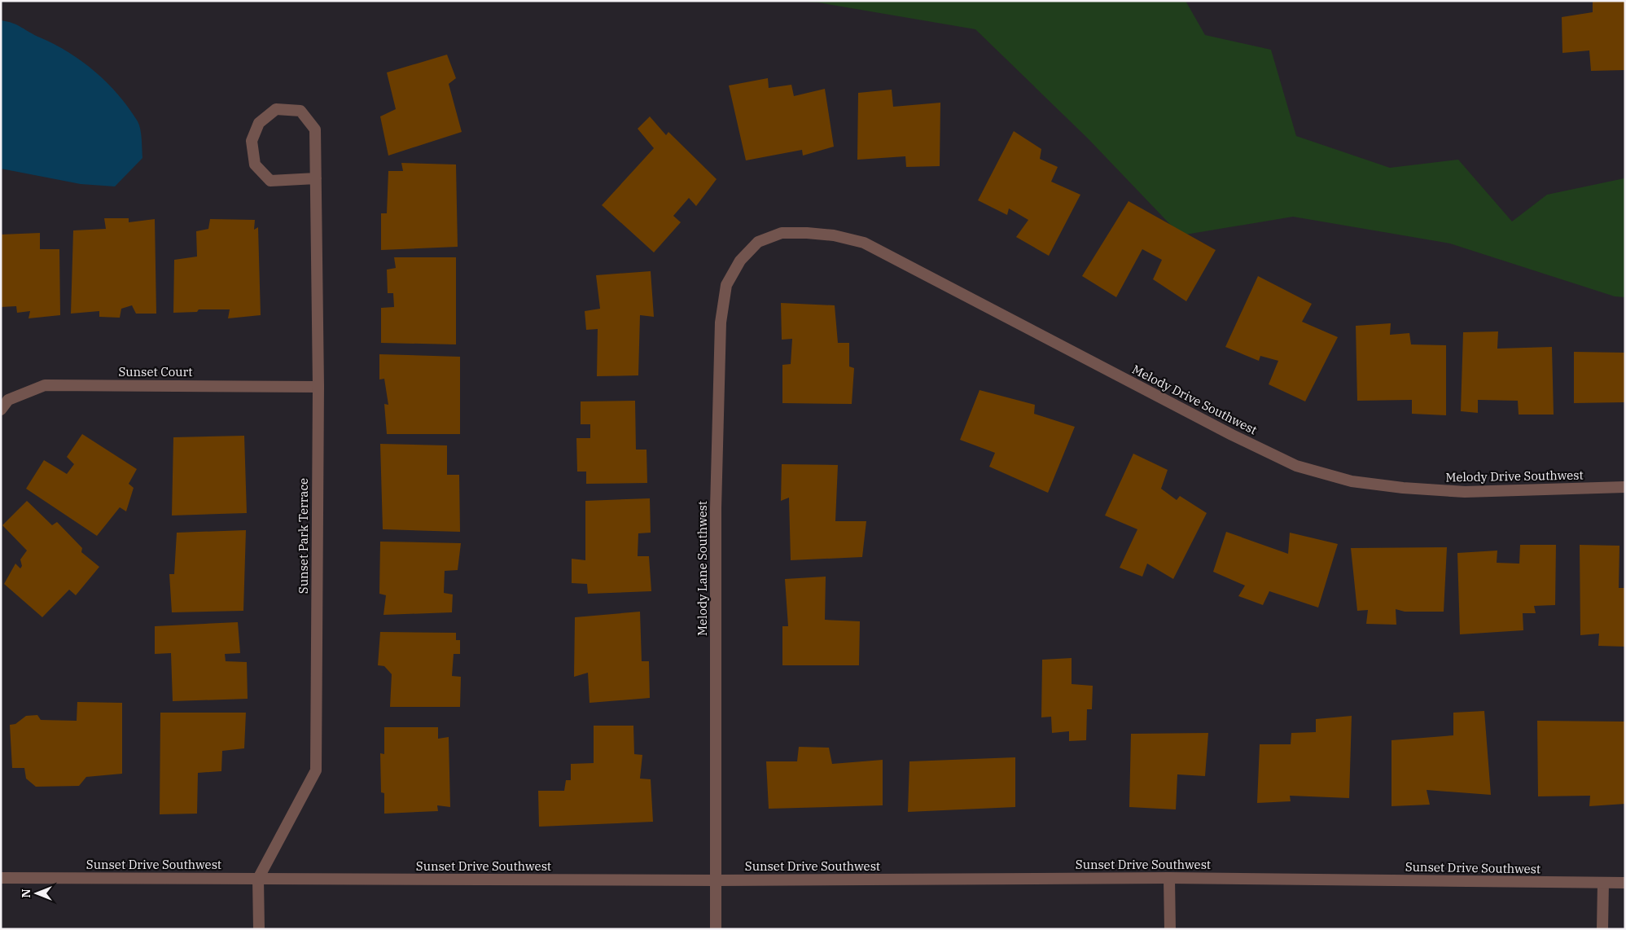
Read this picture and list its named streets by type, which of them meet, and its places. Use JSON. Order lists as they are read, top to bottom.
{
  "streets": {
    "street": [
      "Sunset Court",
      "Melody Drive Southwest",
      "Sunset Park Terrace",
      "Melody Lane Southwest",
      "Sunset Drive Southwest"
    ]
  },
  "crossings": [
    ["Sunset Court", "Sunset Park Terrace"],
    ["Melody Drive Southwest", "Melody Lane Southwest"],
    ["Sunset Park Terrace", "Sunset Drive Southwest"],
    ["Melody Lane Southwest", "Sunset Drive Southwest"]
  ],
  "north": "left"
}
